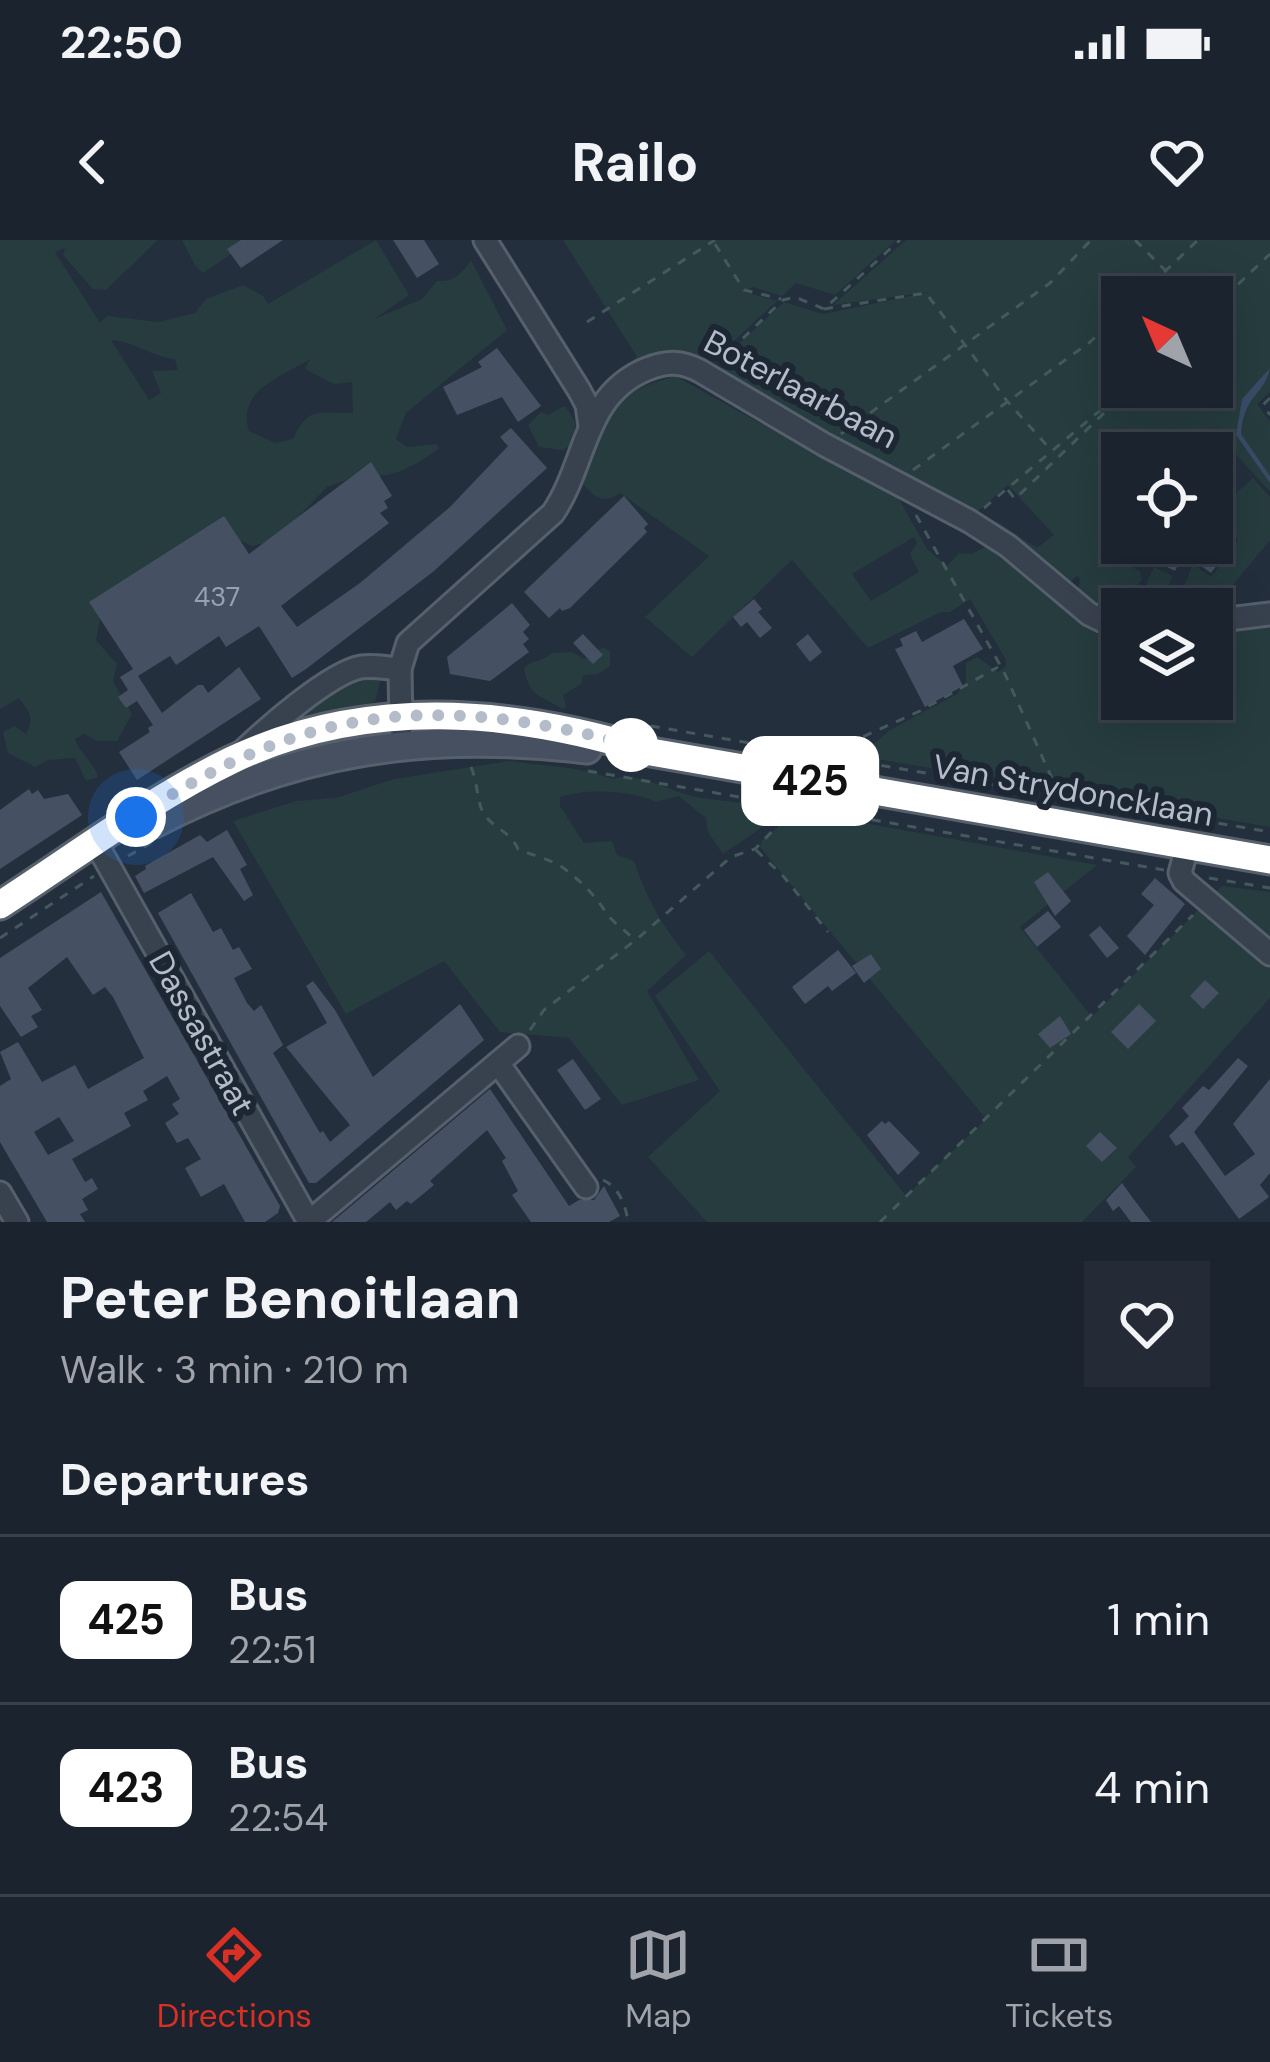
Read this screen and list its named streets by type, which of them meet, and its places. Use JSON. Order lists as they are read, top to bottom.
{
  "streets": {
    "main road": ["Van Strydoncklaan"],
    "street": ["Boterlaarbaan", "Dassastraat"]
  },
  "lines": ["bus line 425"],
  "house_numbers": ["437"],
  "north": "top left",
  "page": {
    "status": "22:50",
    "header": "Railo",
    "on_map": "425",
    "heading": [
      ["Peter Benoitlaan", "Walk · 3 min · 210 m"],
      "Departures"
    ],
    "list": [
      {
        "mark": "425",
        "name": "Bus",
        "note": "22:51",
        "value": "1 min"
      },
      {
        "mark": "423",
        "name": "Bus",
        "note": "22:54",
        "value": "4 min"
      }
    ],
    "tabs": ["Directions", "Map", "Tickets"]
  }
}
